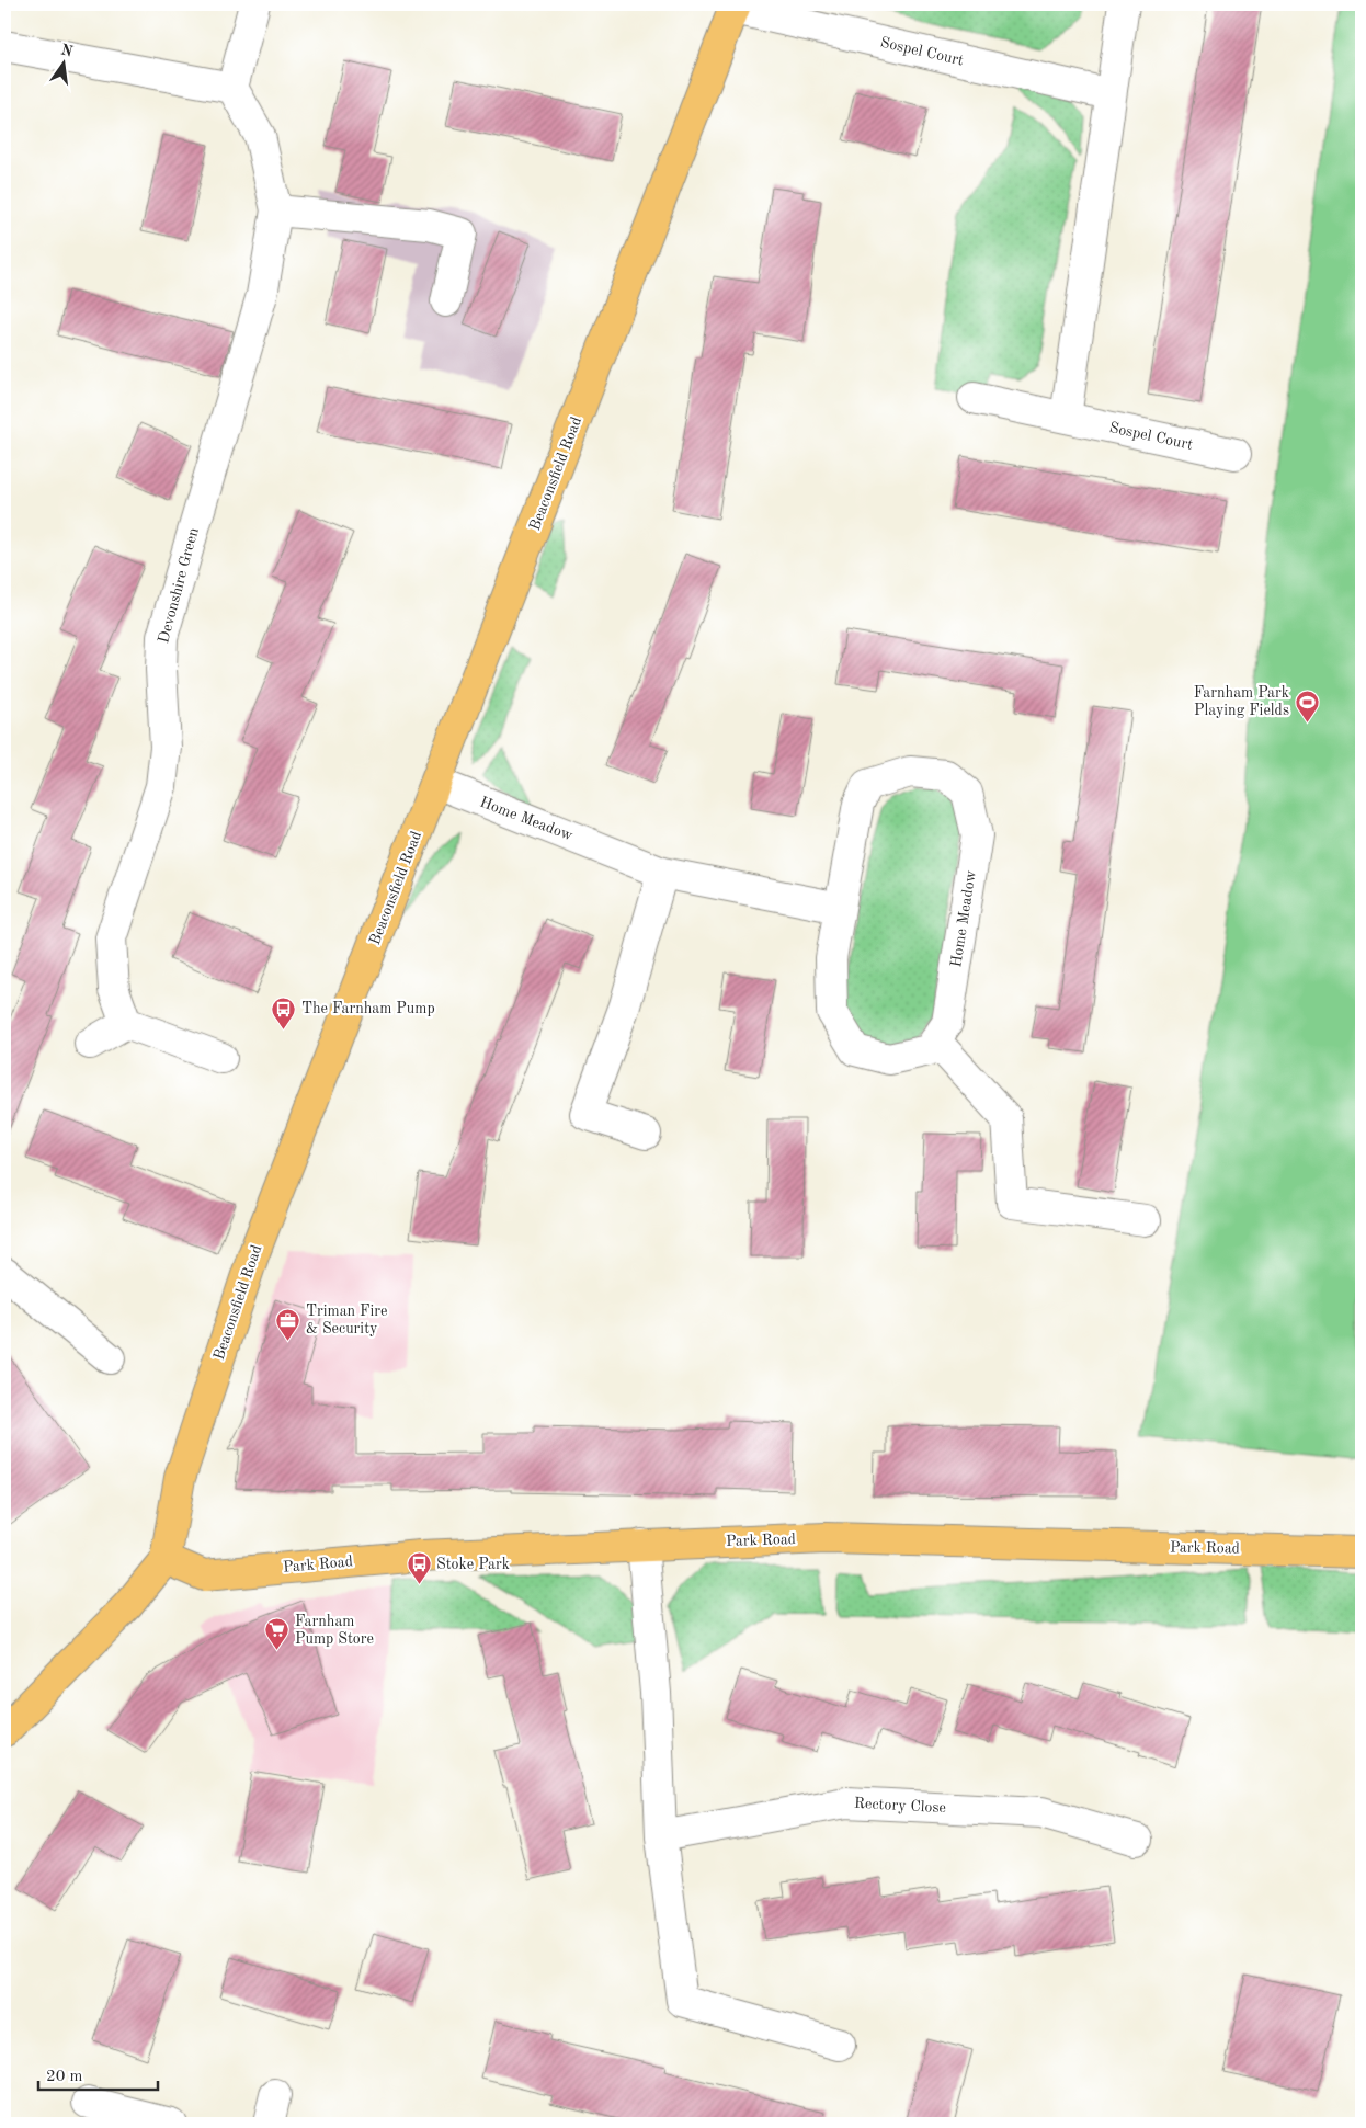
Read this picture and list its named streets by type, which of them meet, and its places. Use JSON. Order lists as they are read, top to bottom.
{
  "streets": {
    "main road": ["Beaconsfield Road", "Park Road"],
    "street": [
      "Sospel Court",
      "Devonshire Green",
      "Home Meadow",
      "Rectory Close"
    ]
  },
  "crossings": [
    ["Sospel Court", "Beaconsfield Road"],
    ["Beaconsfield Road", "Home Meadow"],
    ["Beaconsfield Road", "Park Road"]
  ],
  "places": {
    "sports": ["Farnham Park Playing Fields"],
    "bus stop": ["The Farnham Pump", "Stoke Park"],
    "office": ["Triman Fire & Security"],
    "supermarket": ["Farnham Pump Store"]
  },
  "scale_bar": "20 m",
  "north": "top"
}
